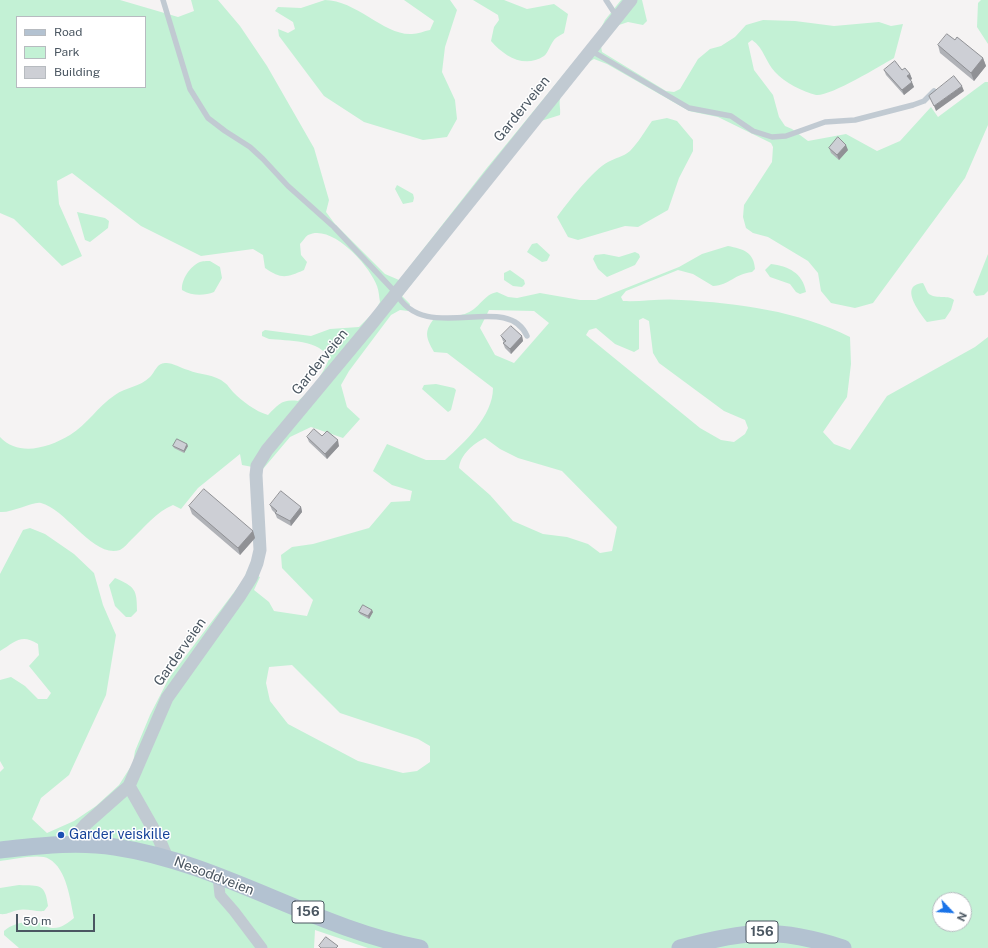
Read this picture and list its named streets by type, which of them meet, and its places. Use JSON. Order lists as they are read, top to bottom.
{
  "streets": {
    "main road": ["Nesoddveien", "156"],
    "street": ["Garderveien"]
  },
  "crossings": [
    ["Garderveien", "Nesoddveien"]
  ],
  "places": ["Garder veiskille"],
  "legend": ["Road", "Park", "Building"],
  "scale_bar": "50 m",
  "north": "bottom right"
}
